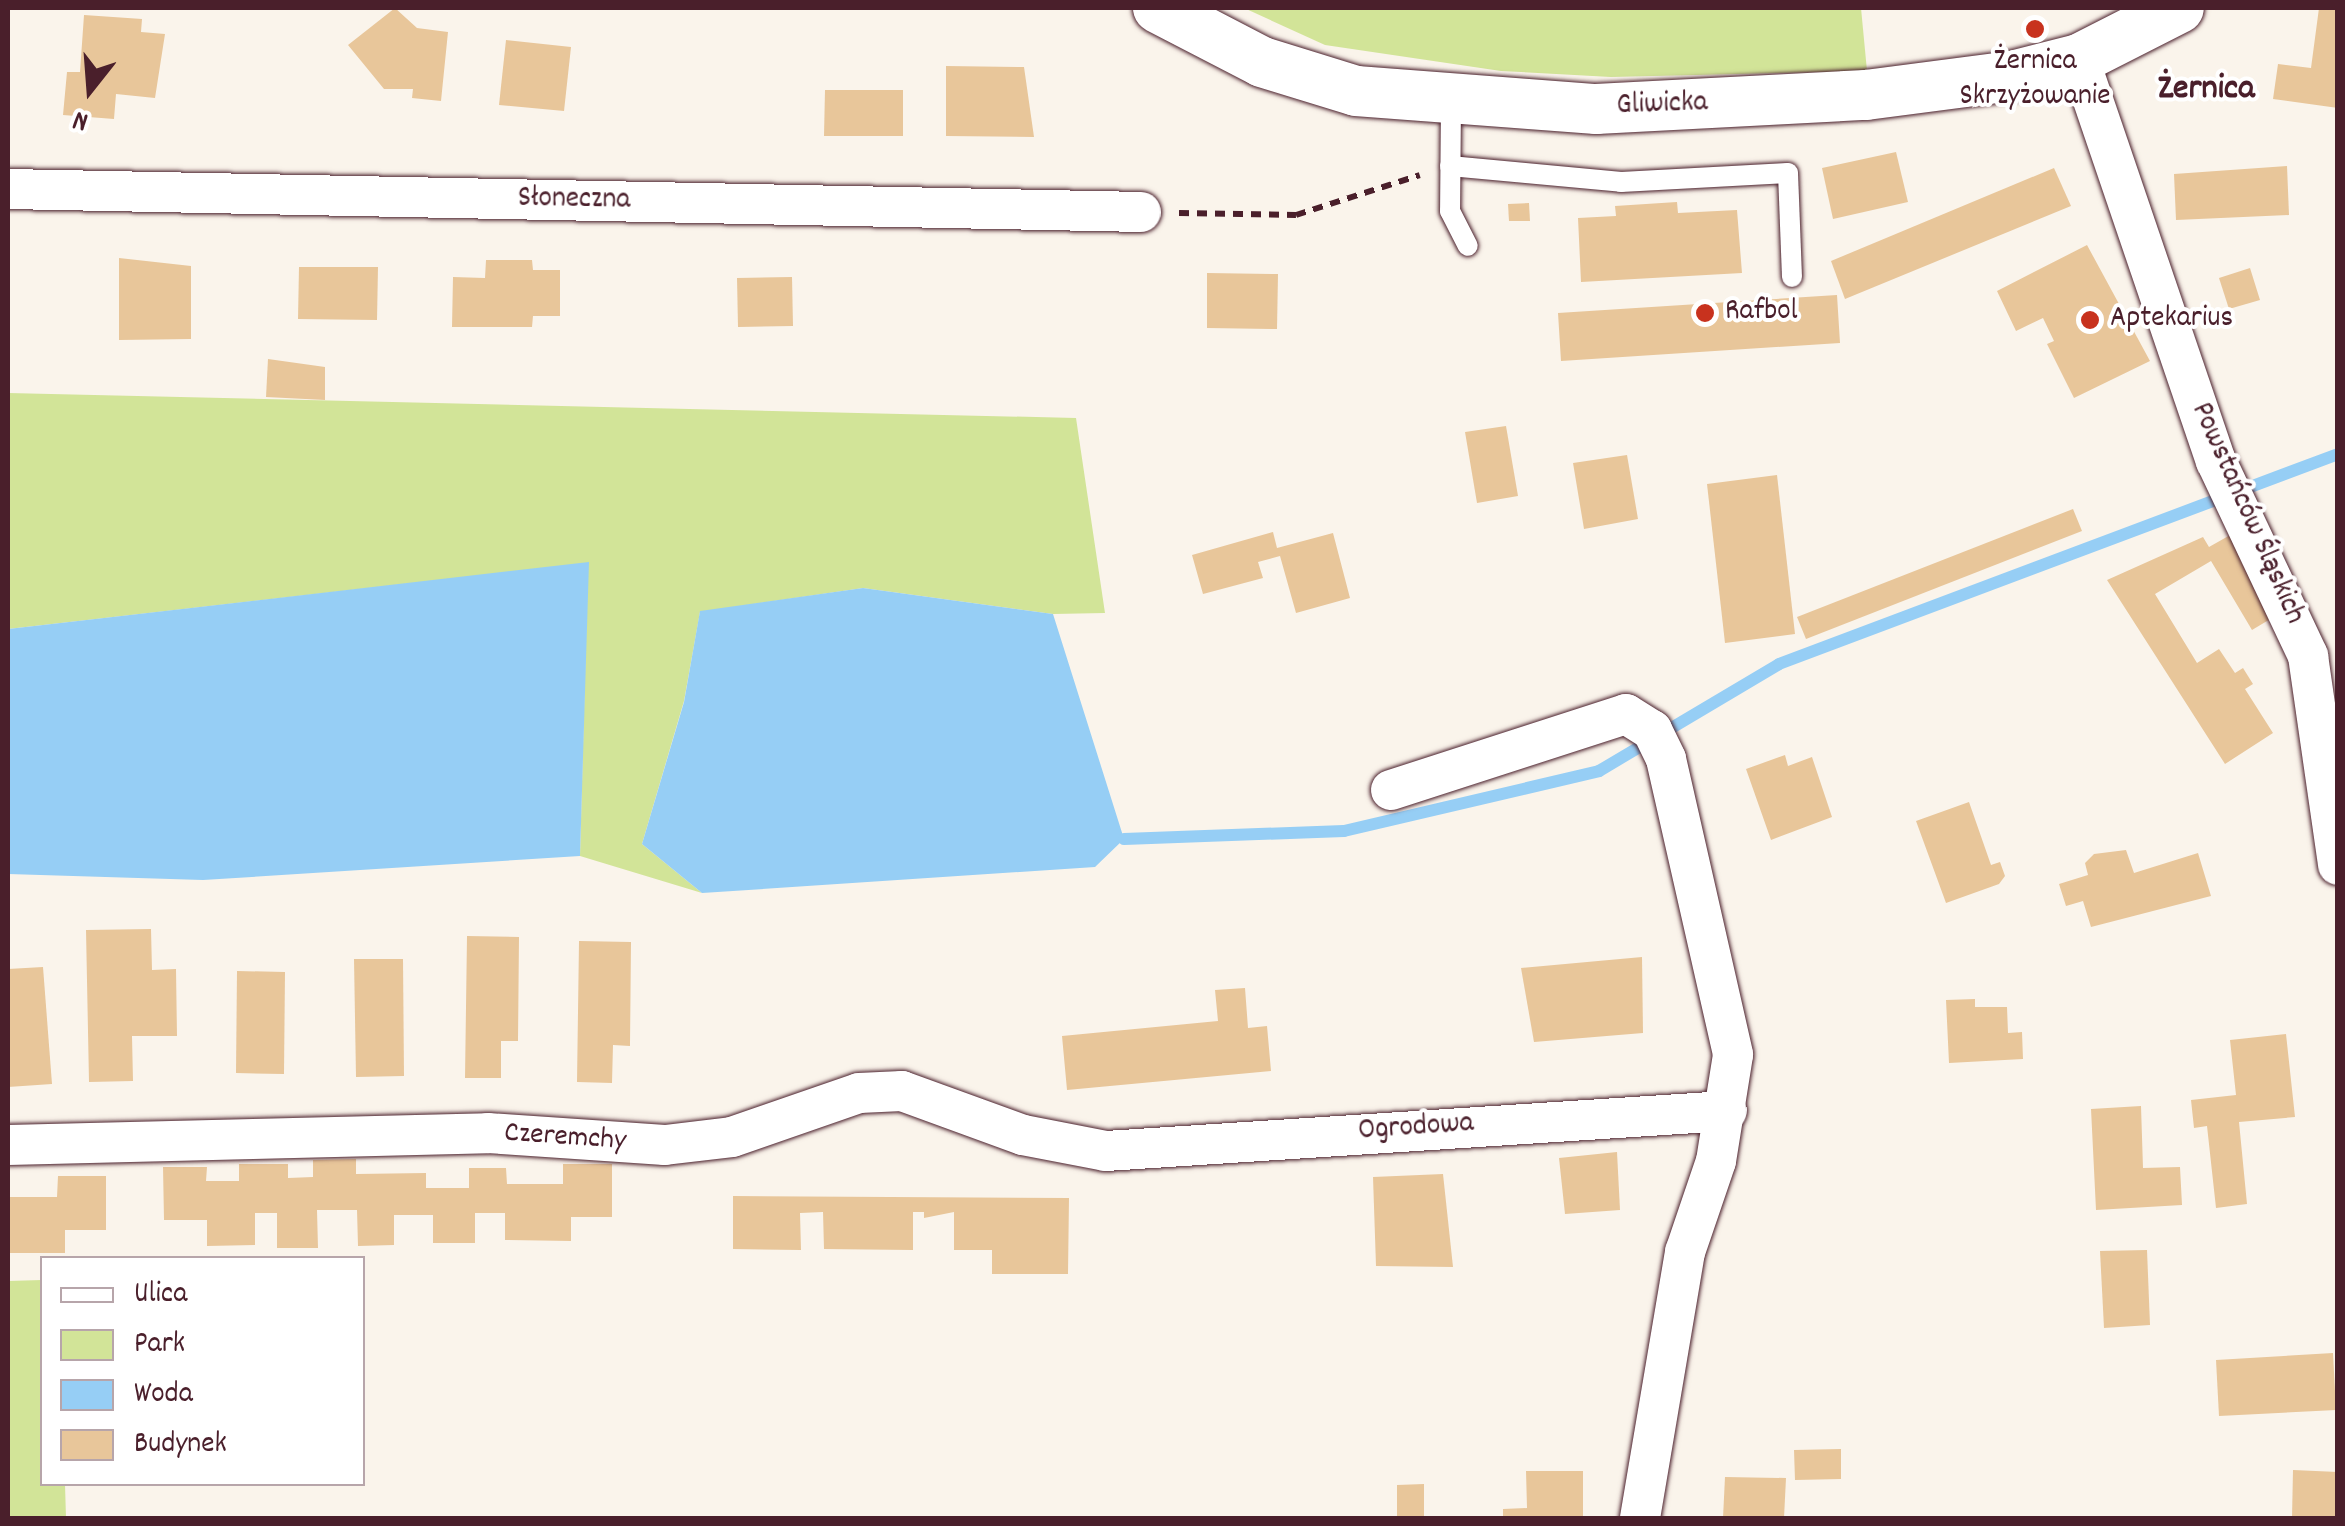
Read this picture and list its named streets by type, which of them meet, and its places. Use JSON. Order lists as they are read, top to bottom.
{
  "streets": {
    "street": [
      "Gliwicka",
      "Słoneczna",
      "Powstańców Śląskich",
      "Ogrodowa",
      "Czeremchy"
    ]
  },
  "crossings": [
    ["Gliwicka", "Powstańców Śląskich"],
    ["Ogrodowa", "Czeremchy"]
  ],
  "districts": ["Żernica"],
  "places": ["Żernica Skrzyżowanie", "Rafbol", "Aptekarius"],
  "legend": [
    "Ulica",
    "Park",
    "Woda",
    "Budynek"
  ],
  "north": "bottom"
}
